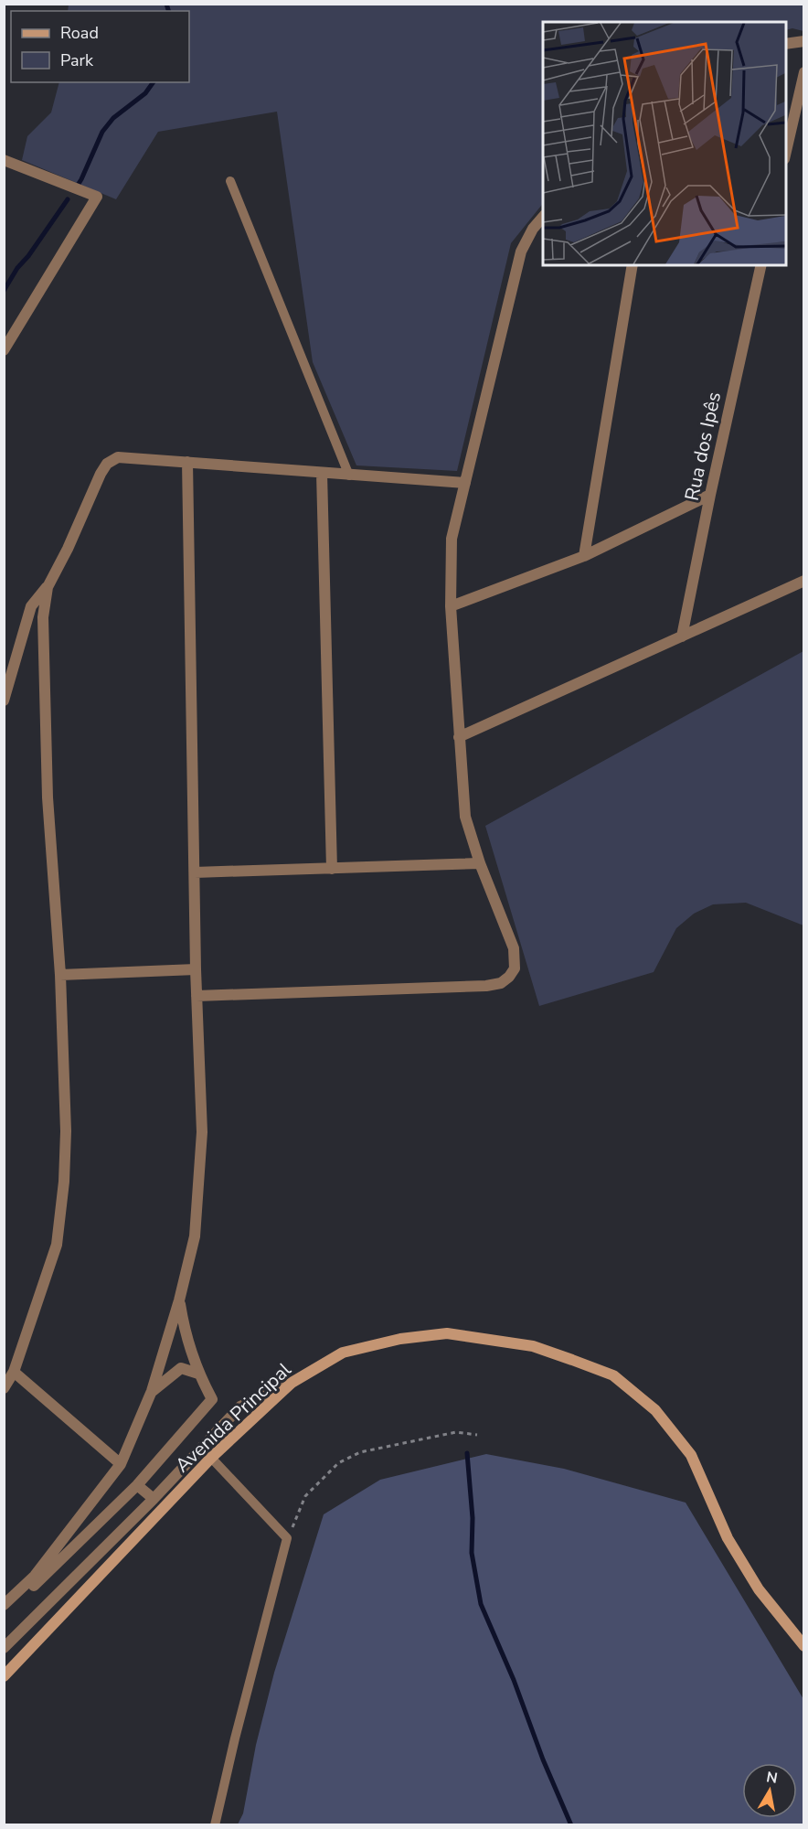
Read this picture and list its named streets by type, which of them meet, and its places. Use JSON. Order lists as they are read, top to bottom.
{
  "streets": {
    "street": ["Rua dos Ipês", "Avenida Principal"]
  },
  "legend": ["Road", "Park"],
  "north": "top"
}
